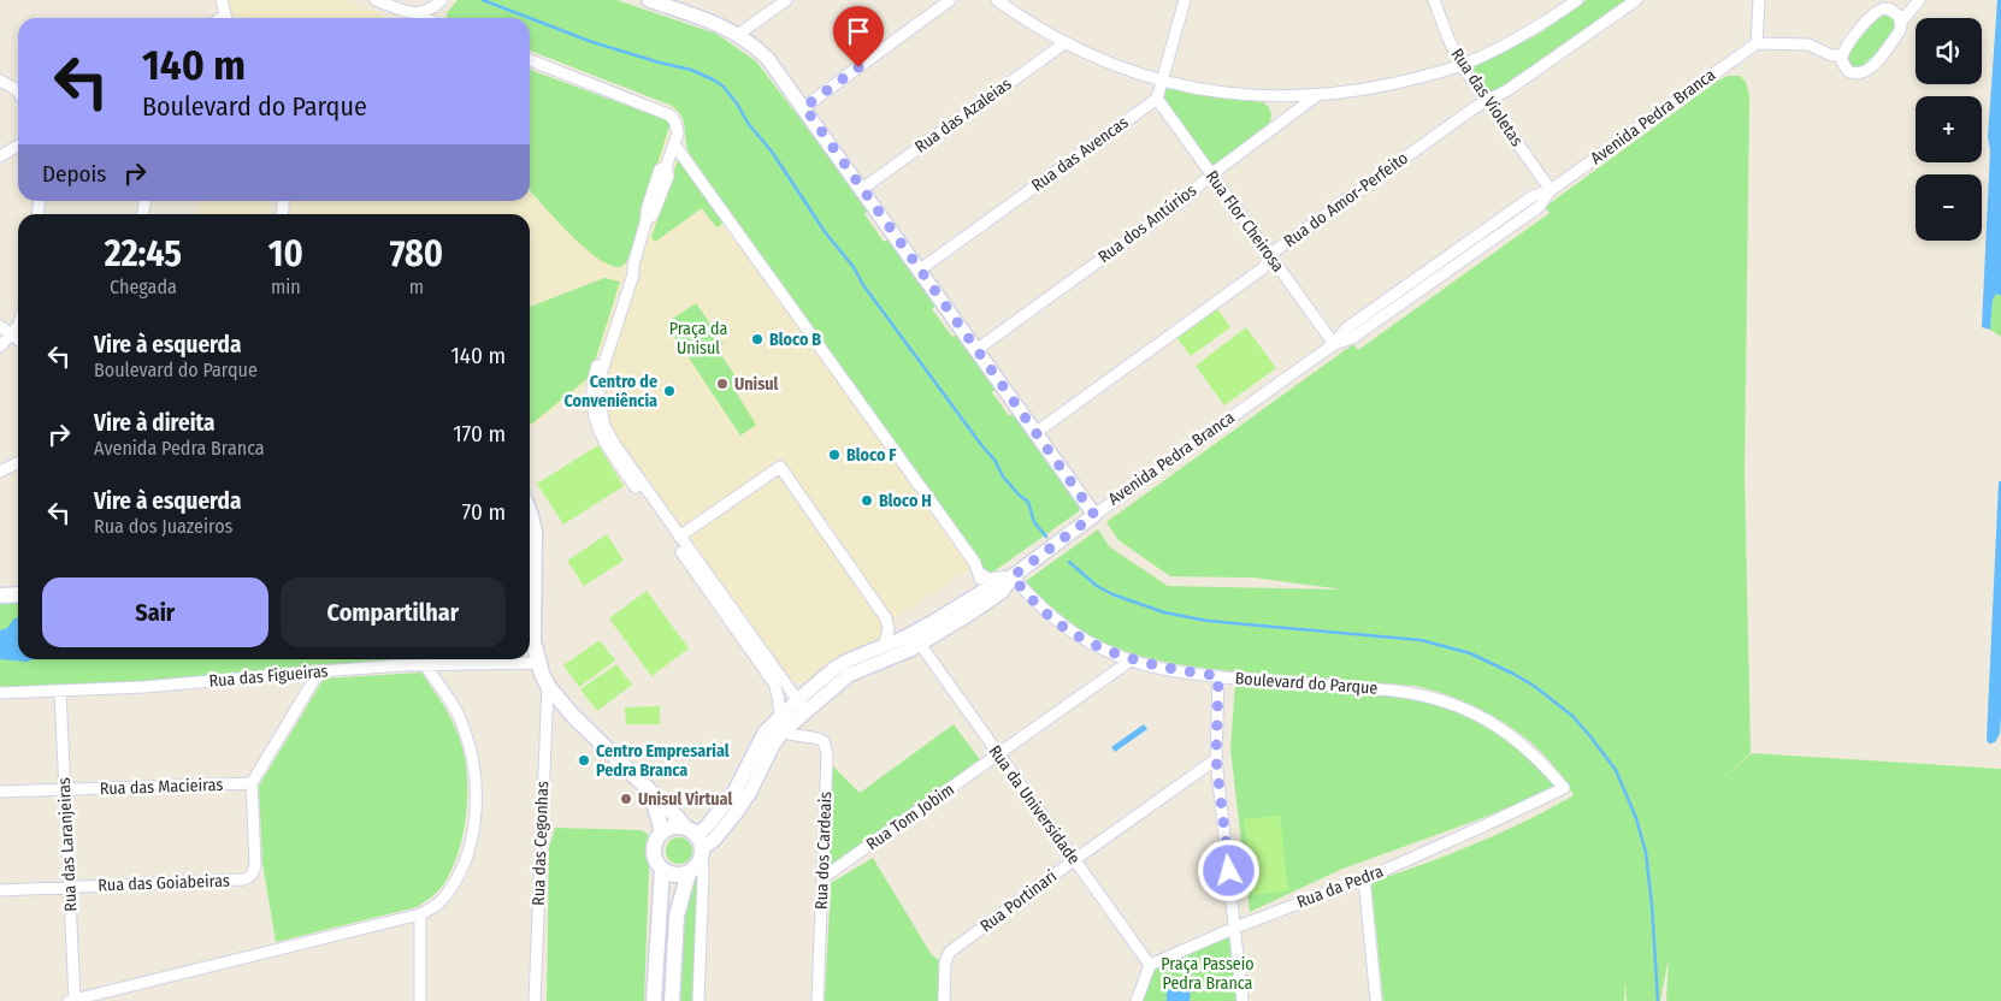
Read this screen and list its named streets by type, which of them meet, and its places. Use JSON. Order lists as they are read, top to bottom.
{
  "streets": {
    "street": [
      "Rua das Violetas",
      "Rua das Azaleias",
      "Avenida Pedra Branca",
      "Rua das Avencas",
      "Rua do Amor-Perfeito",
      "Rua Flor Cheirosa",
      "Rua dos Antúrios",
      "Rua das Figueiras",
      "Boulevard do Parque",
      "Rua das Macieiras",
      "Rua da Universidade",
      "Rua Tom Jobim",
      "Rua das Cegonhas",
      "Rua das Laranjeiras",
      "Rua dos Cardeais",
      "Rua das Goiabeiras",
      "Rua da Pedra",
      "Rua Portinari"
    ]
  },
  "crossings": [
    ["Rua das Violetas", "Avenida Pedra Branca"],
    ["Rua das Violetas", "Rua do Amor-Perfeito"],
    ["Avenida Pedra Branca", "Rua Flor Cheirosa"],
    ["Avenida Pedra Branca", "Boulevard do Parque"],
    ["Avenida Pedra Branca", "Rua da Universidade"],
    ["Avenida Pedra Branca", "Rua dos Cardeais"],
    ["Rua das Avencas", "Rua Flor Cheirosa"],
    ["Rua do Amor-Perfeito", "Rua Flor Cheirosa"],
    ["Rua Flor Cheirosa", "Rua dos Antúrios"],
    ["Rua das Figueiras", "Rua das Laranjeiras"],
    ["Boulevard do Parque", "Rua Tom Jobim"],
    ["Boulevard do Parque", "Rua da Pedra"],
    ["Rua das Macieiras", "Rua das Laranjeiras"],
    ["Rua das Macieiras", "Rua das Goiabeiras"],
    ["Rua da Universidade", "Rua Tom Jobim"],
    ["Rua da Universidade", "Rua da Pedra"],
    ["Rua da Universidade", "Rua Portinari"],
    ["Rua Tom Jobim", "Rua dos Cardeais"],
    ["Rua das Laranjeiras", "Rua das Goiabeiras"]
  ],
  "parks": ["Praça da Unisul", "Praça Passeio Pedra Branca"],
  "places": [
    "Bloco B",
    "Unisul",
    "Centro de Conveniência",
    "Bloco F",
    "Bloco H",
    "Centro Empresarial Pedra Branca",
    "Unisul Virtual"
  ],
  "page": {
    "map_buttons": ["+", "−"],
    "turn": ["140 m", "Boulevard do Parque"],
    "then": "Depois",
    "eta": [
      "22:45",
      "Chegada",
      "10",
      "min",
      "780",
      "m"
    ],
    "list": [
      {
        "name": "Vire à esquerda",
        "note": "Boulevard do Parque",
        "value": "140 m"
      },
      {
        "name": "Vire à direita",
        "note": "Avenida Pedra Branca",
        "value": "170 m"
      },
      {
        "name": "Vire à esquerda",
        "note": "Rua dos Juazeiros",
        "value": "70 m"
      }
    ],
    "buttons": ["Sair", "Compartilhar"]
  }
}
